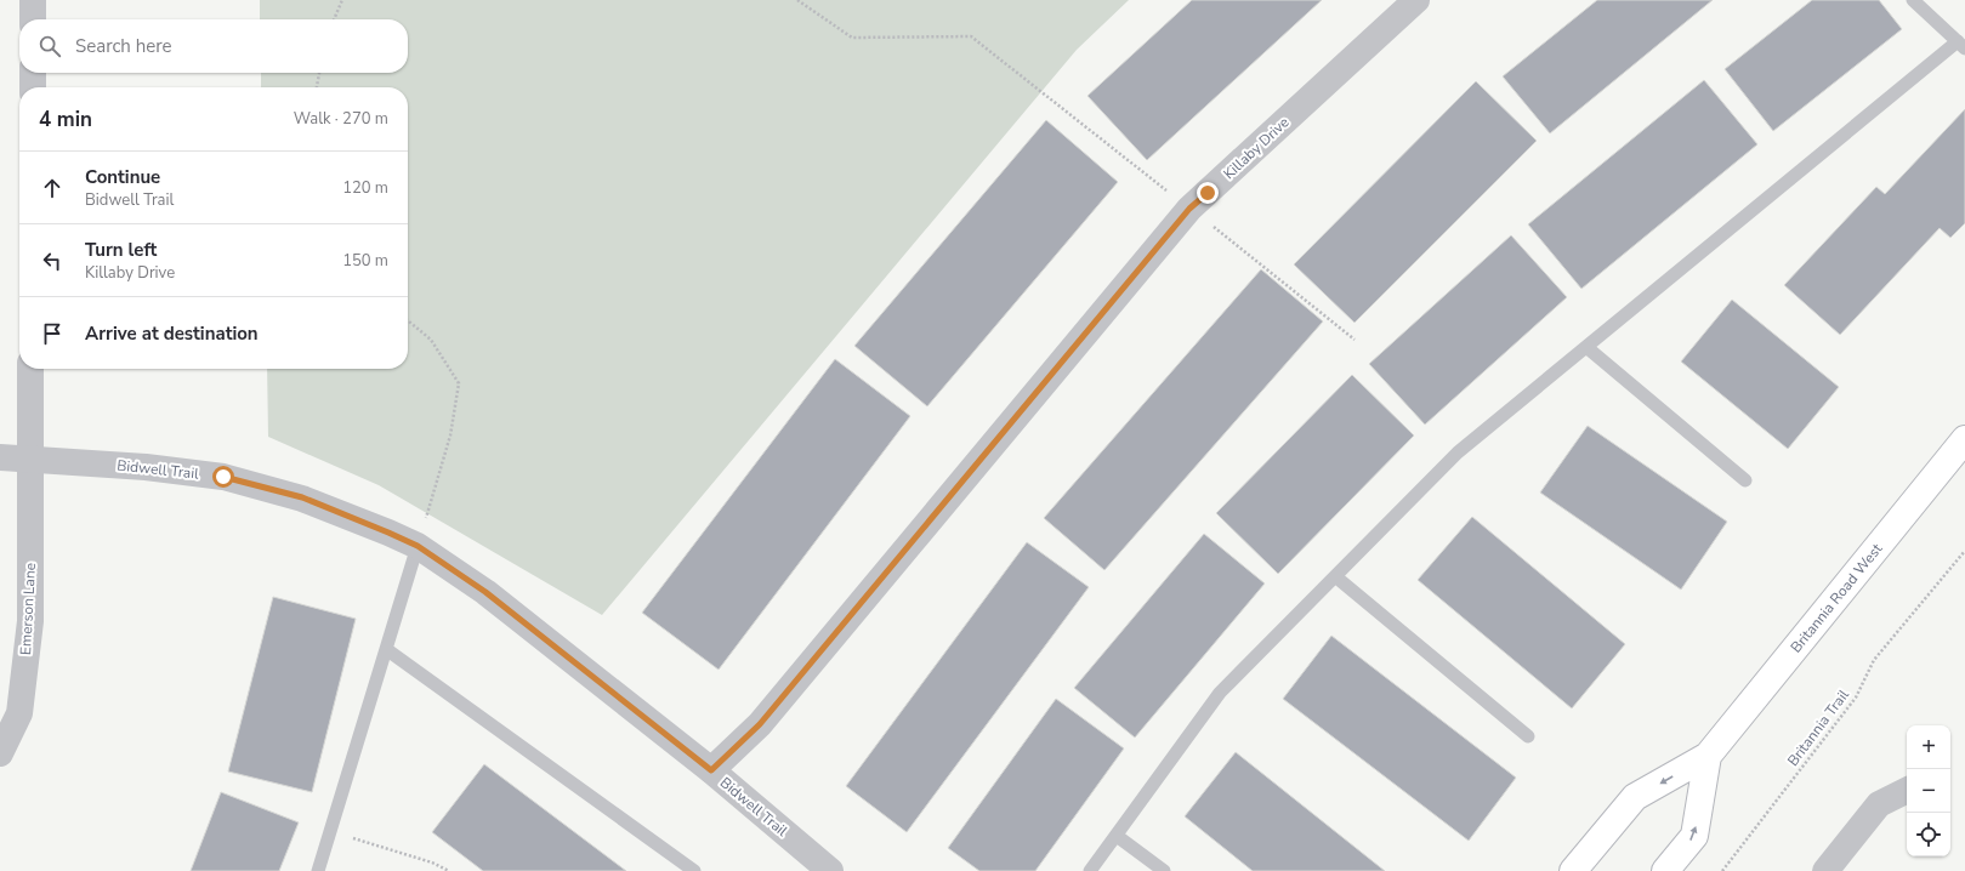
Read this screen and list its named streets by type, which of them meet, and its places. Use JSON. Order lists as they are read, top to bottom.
{
  "streets": {
    "main road": ["Britannia Road West"],
    "street": ["Killaby Drive", "Bidwell Trail", "Emerson Lane"],
    "path": ["Britannia Trail"]
  },
  "crossings": [
    ["Killaby Drive", "Bidwell Trail"],
    ["Bidwell Trail", "Emerson Lane"]
  ],
  "page": {
    "search": "Search here",
    "heading": ["4 min", "Walk · 270 m"],
    "list": [
      ["Continue", "Bidwell Trail", "120 m"],
      ["Turn left", "Killaby Drive", "150 m"],
      "Arrive at destination"
    ],
    "map_buttons": ["+", "−"]
  }
}
